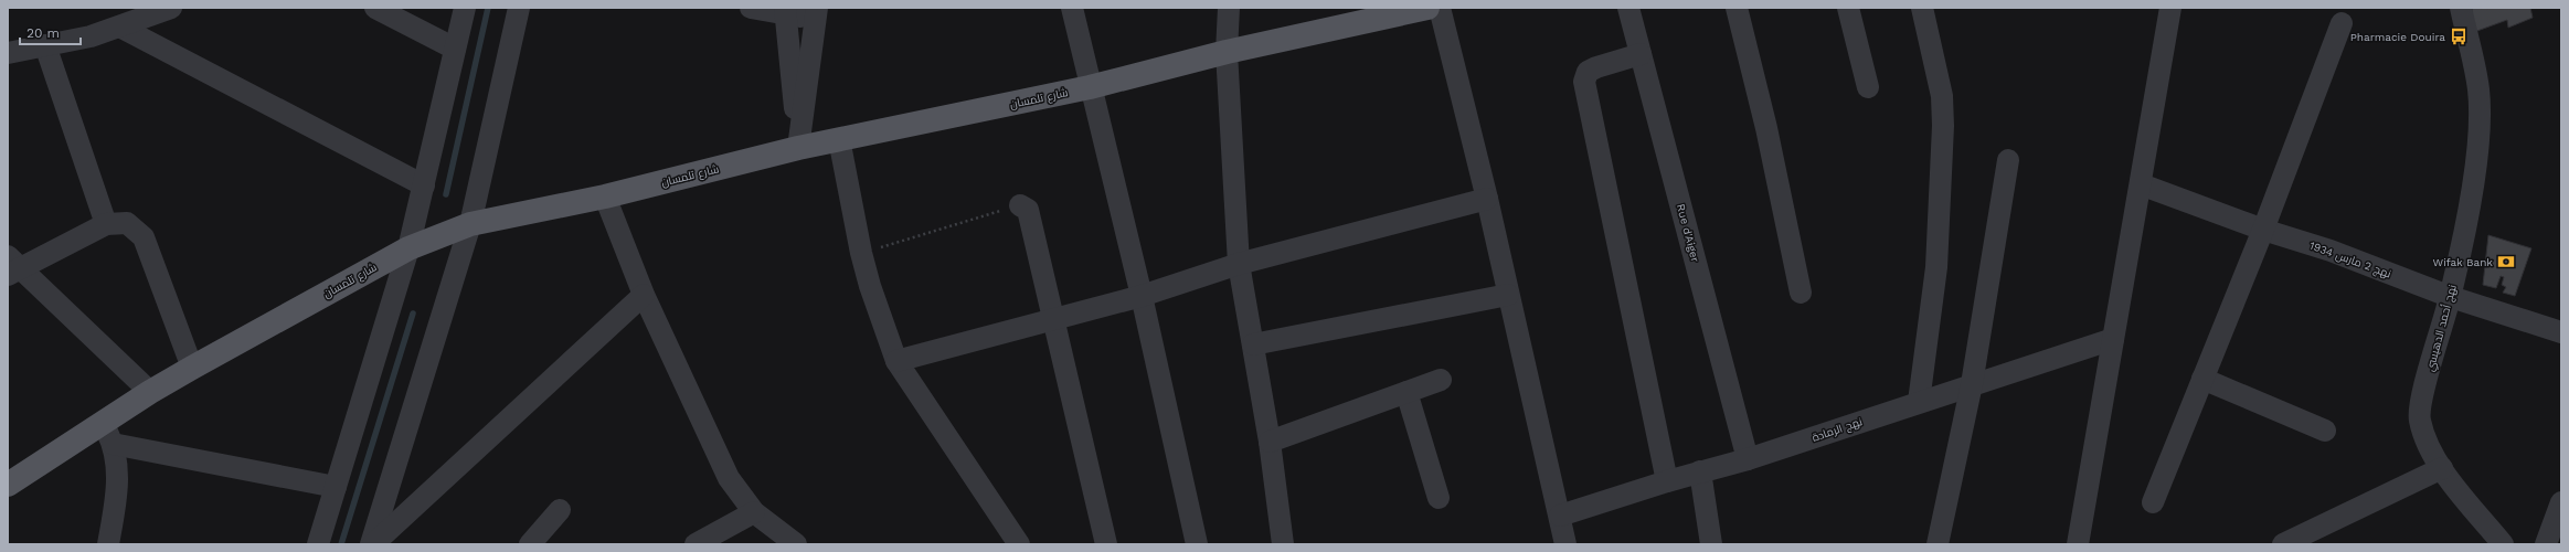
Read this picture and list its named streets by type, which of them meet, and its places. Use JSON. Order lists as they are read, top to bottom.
{
  "streets": {
    "main road": ["شارع تلمسان"],
    "street": [
      "Rue d'Aiger",
      "نهج 2 مارس 1934",
      "نهج أحمد الدهيسي",
      "نهج الرمادة"
    ]
  },
  "crossings": [
    ["Rue d'Aiger", "نهج الرمادة"],
    ["نهج 2 مارس 1934", "نهج أحمد الدهيسي"]
  ],
  "places": {
    "bus stop": ["Pharmacie Douira"],
    "bank": ["Wifak Bank"]
  },
  "scale_bar": "20 m"
}
